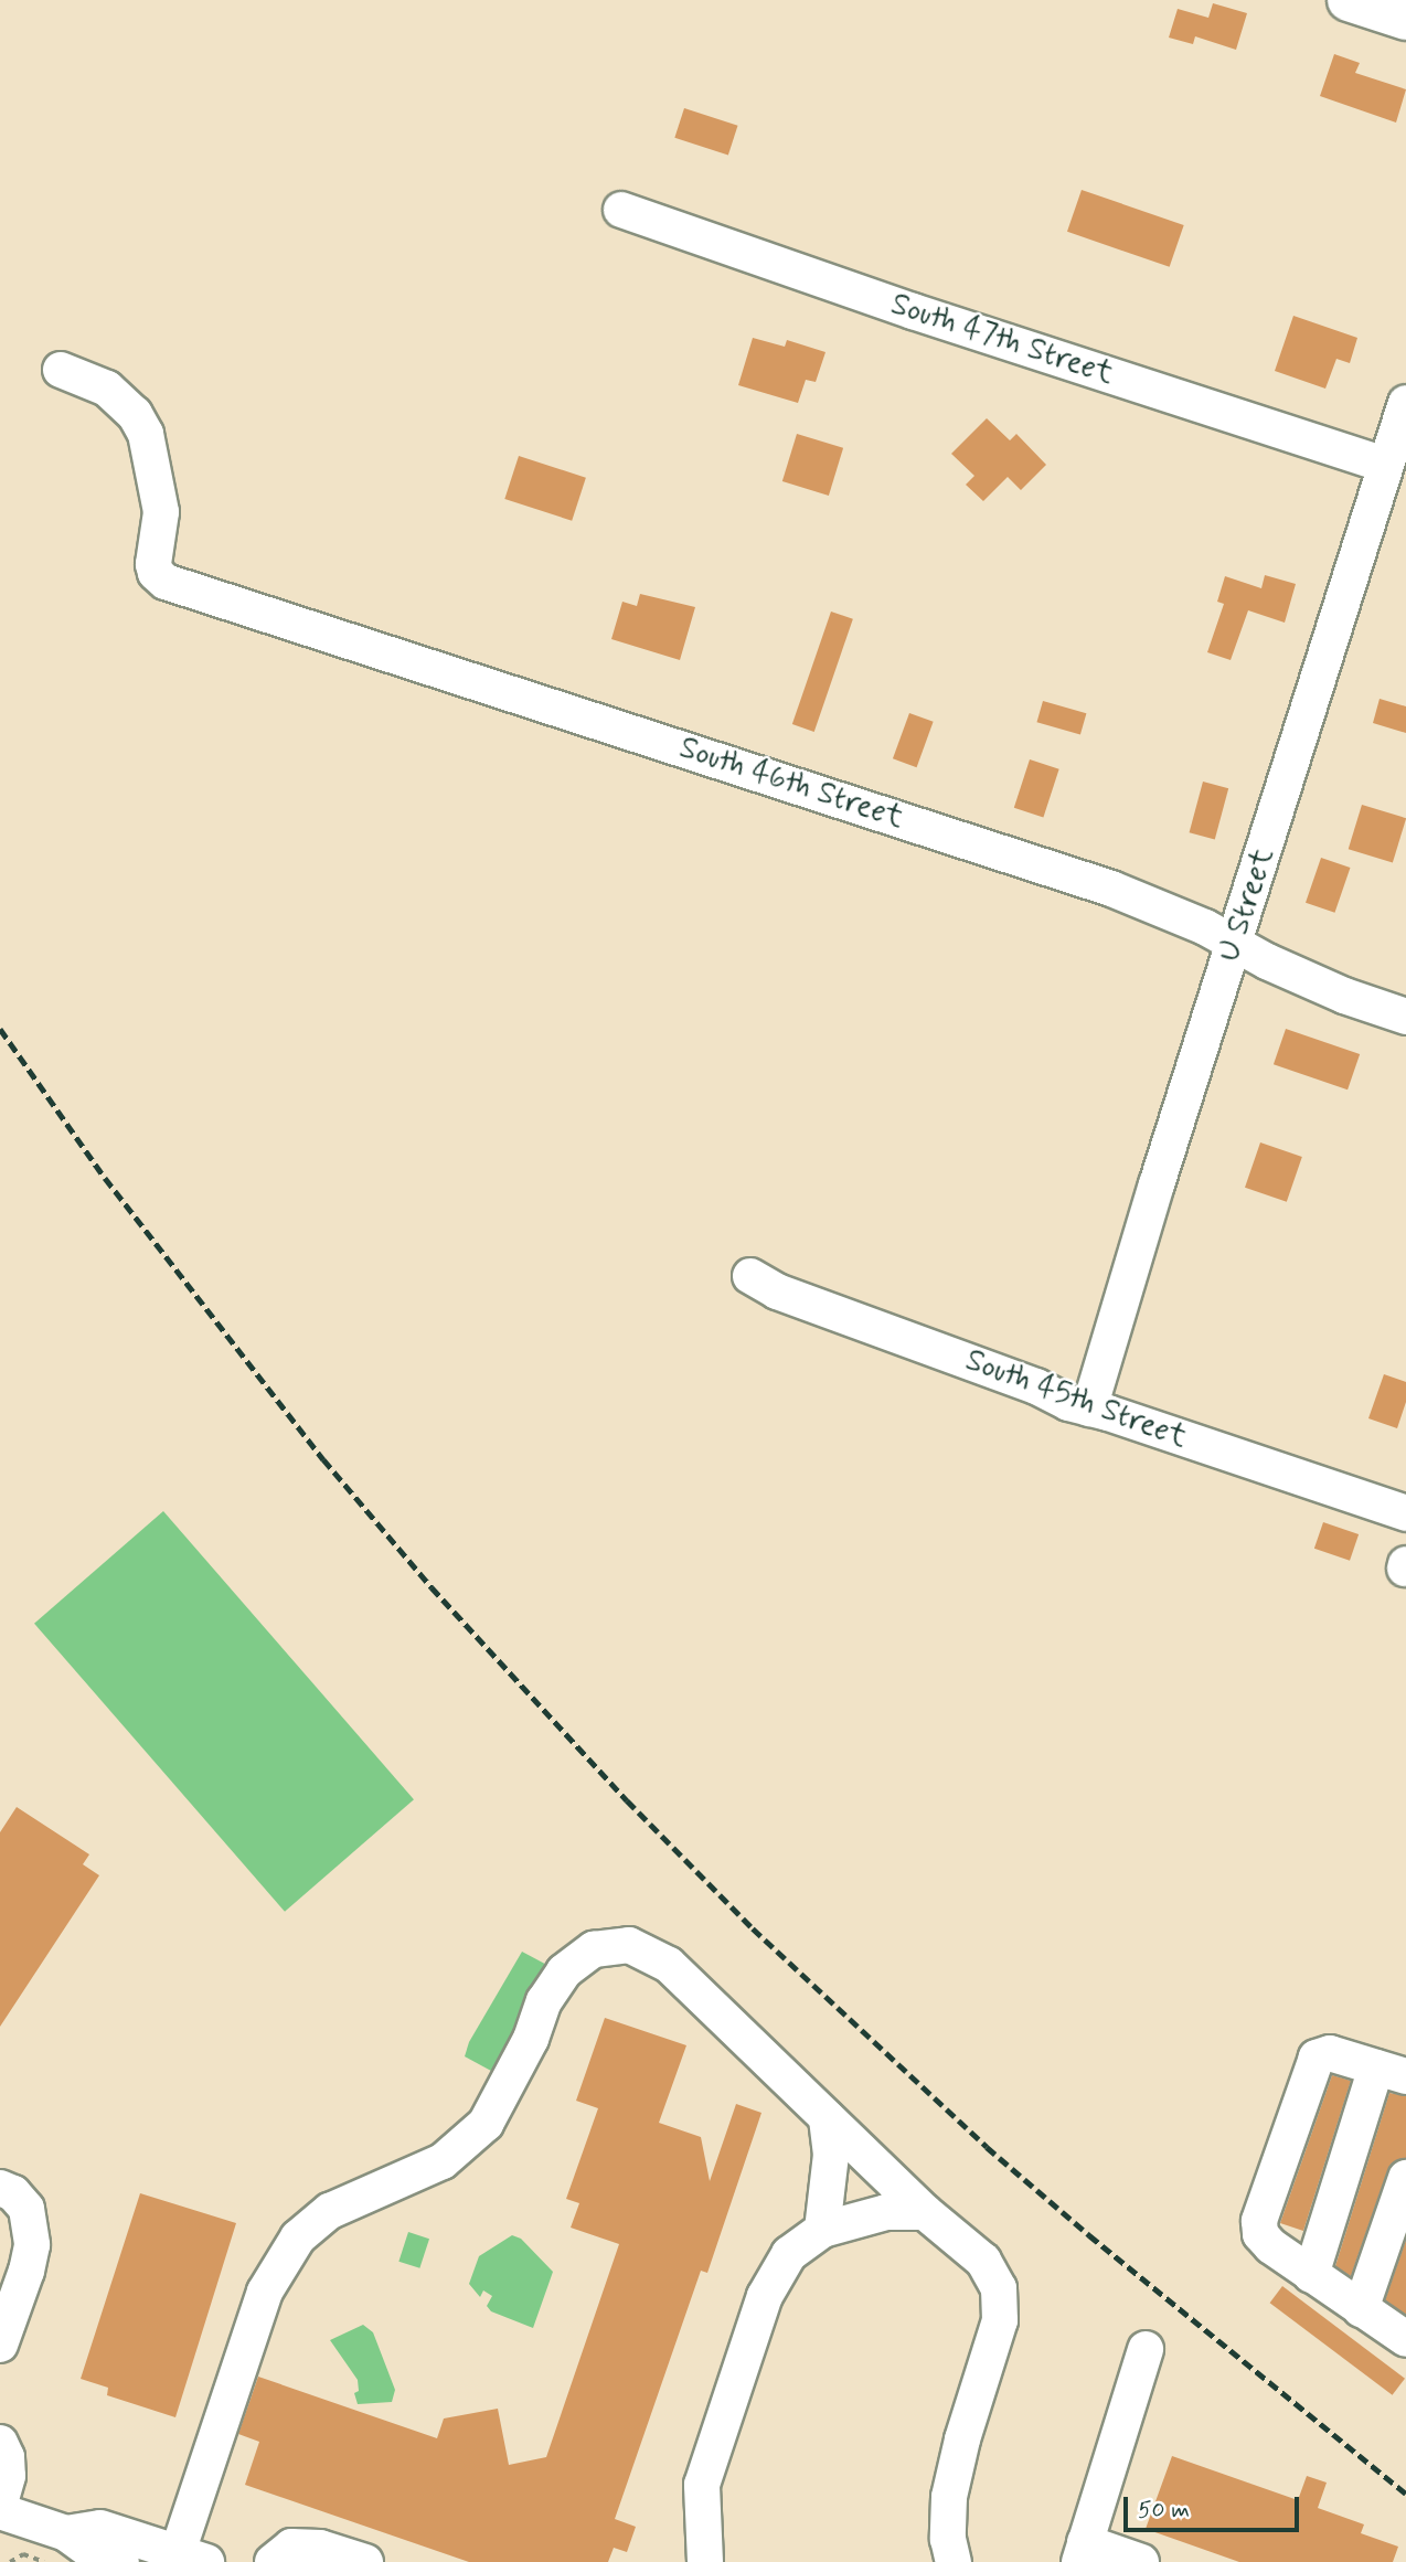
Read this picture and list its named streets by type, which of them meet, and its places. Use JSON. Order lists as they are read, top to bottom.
{
  "streets": {
    "street": [
      "South 47th Street",
      "South 46th Street",
      "U Street",
      "South 45th Street"
    ]
  },
  "crossings": [
    ["South 47th Street", "U Street"],
    ["South 46th Street", "U Street"],
    ["U Street", "South 45th Street"]
  ],
  "scale_bar": "50 m"
}
